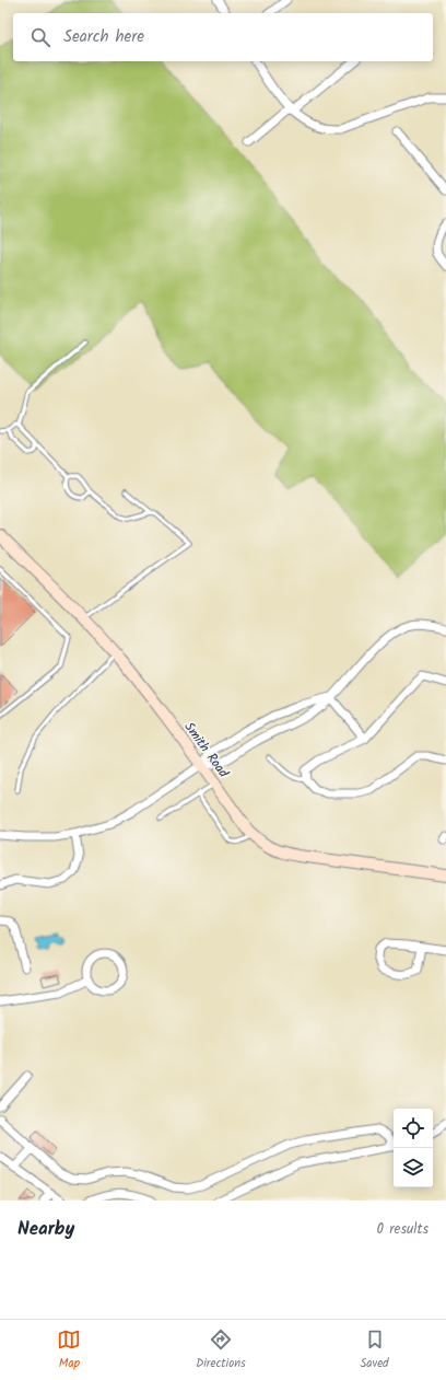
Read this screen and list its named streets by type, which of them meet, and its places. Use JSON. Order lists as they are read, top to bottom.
{
  "streets": {
    "street": ["Smith Road"]
  },
  "page": {
    "search": "Search here",
    "heading": ["Nearby", "0 results"],
    "nav": ["Map", "Directions", "Saved"]
  }
}
